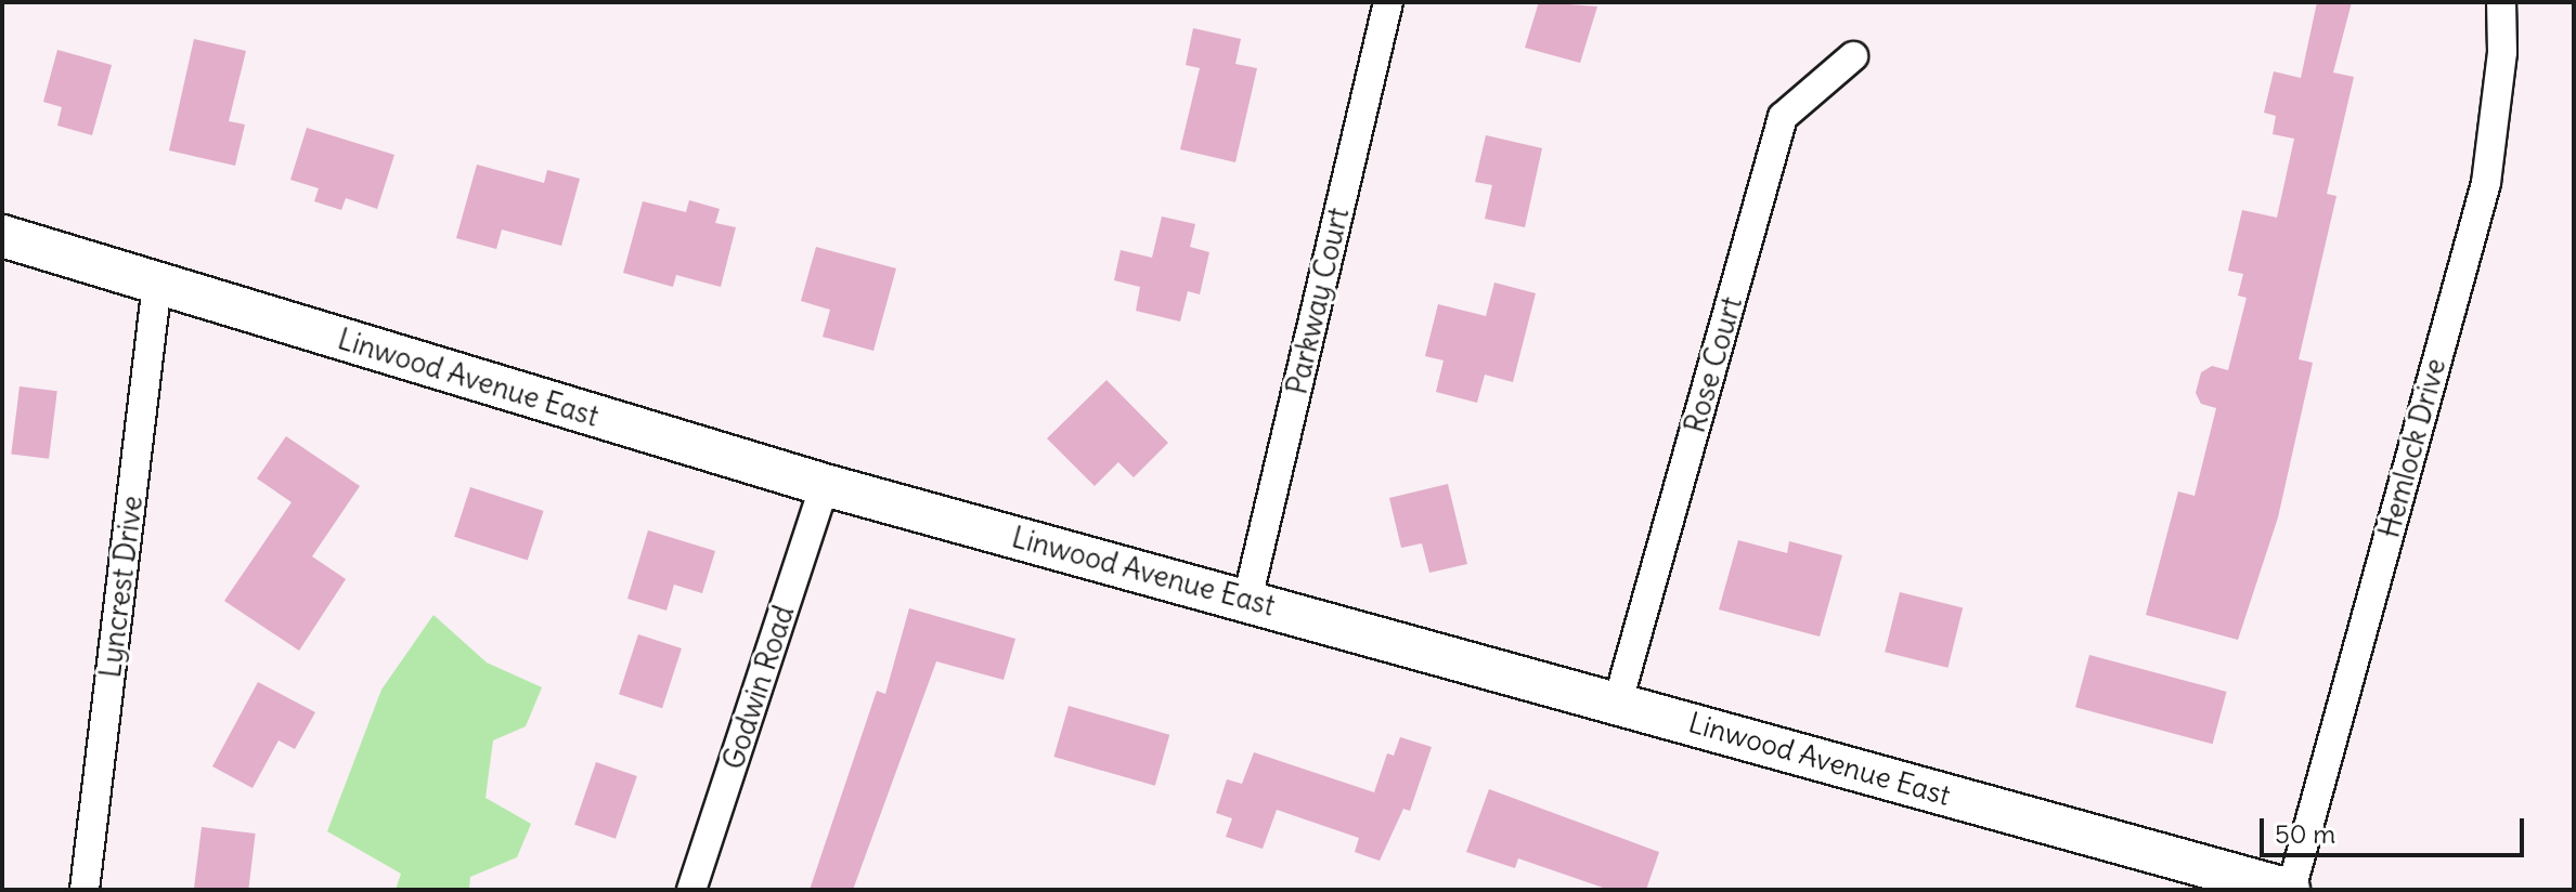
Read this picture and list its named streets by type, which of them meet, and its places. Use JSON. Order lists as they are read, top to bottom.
{
  "streets": {
    "main road": ["Linwood Avenue East"],
    "street": [
      "Parkway Court",
      "Rose Court",
      "Hemlock Drive",
      "Lyncrest Drive",
      "Godwin Road"
    ]
  },
  "crossings": [
    ["Parkway Court", "Linwood Avenue East"],
    ["Rose Court", "Linwood Avenue East"],
    ["Linwood Avenue East", "Hemlock Drive"],
    ["Linwood Avenue East", "Lyncrest Drive"],
    ["Linwood Avenue East", "Godwin Road"]
  ],
  "scale_bar": "50 m"
}
